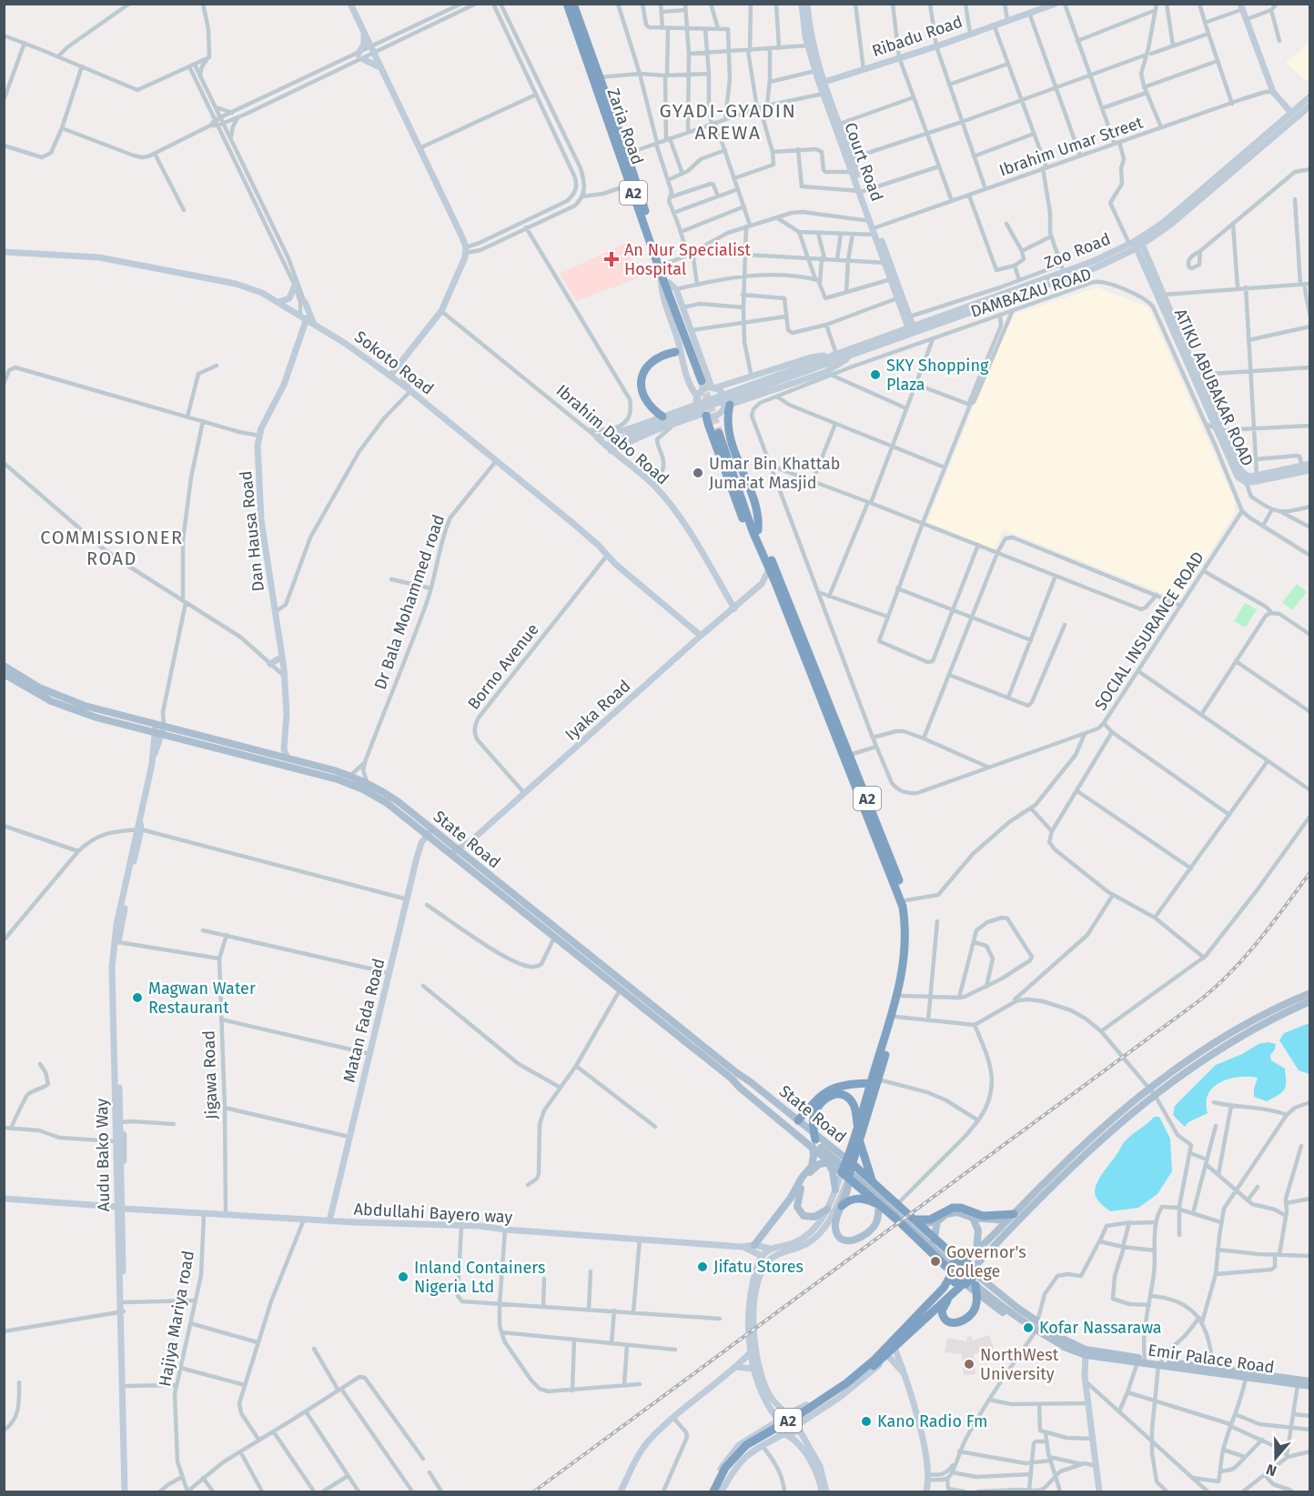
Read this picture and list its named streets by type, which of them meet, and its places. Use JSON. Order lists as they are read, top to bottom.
{
  "streets": {
    "highway": ["Zaria Road", "A2"],
    "main road": [
      "Ribadu Road",
      "Court Road",
      "Zoo Road",
      "Sokoto Road",
      "ATIKU ABUBAKAR ROAD",
      "Ibrahim Dabo Road",
      "Dan Hausa Road",
      "Iyaka Road",
      "State Road",
      "Matan Fada Road",
      "Audu Bako Way",
      "Abdullahi Bayero way",
      "Emir Palace Road"
    ],
    "street": [
      "Ibrahim Umar Street",
      "DAMBAZAU ROAD",
      "Dr Bala Mohammed road",
      "SOCIAL INSURANCE ROAD",
      "Borno Avenue",
      "Jigawa Road",
      "Hajiya Mariya road"
    ]
  },
  "crossings": [
    ["Ribadu Road", "Court Road"],
    ["Ibrahim Umar Street", "Court Road"],
    ["Court Road", "Zoo Road"],
    ["A2", "State Road"],
    ["A2", "Emir Palace Road"],
    ["Zoo Road", "ATIKU ABUBAKAR ROAD"],
    ["DAMBAZAU ROAD", "SOCIAL INSURANCE ROAD"],
    ["Sokoto Road", "Dan Hausa Road"],
    ["Sokoto Road", "Dr Bala Mohammed road"],
    ["Sokoto Road", "Borno Avenue"],
    ["Sokoto Road", "Iyaka Road"],
    ["Ibrahim Dabo Road", "Iyaka Road"],
    ["Dan Hausa Road", "State Road"],
    ["Borno Avenue", "Iyaka Road"],
    ["Iyaka Road", "State Road"],
    ["State Road", "Matan Fada Road"],
    ["State Road", "Audu Bako Way"],
    ["Matan Fada Road", "Abdullahi Bayero way"],
    ["Jigawa Road", "Abdullahi Bayero way"],
    ["Audu Bako Way", "Abdullahi Bayero way"],
    ["Abdullahi Bayero way", "Hajiya Mariya road"]
  ],
  "districts": ["GYADI-GYADIN AREWA", "COMMISSIONER ROAD"],
  "places": {
    "health": ["An Nur Specialist Hospital"],
    "other": [
      "SKY Shopping Plaza",
      "Umar Bin Khattab Juma'at Masjid",
      "Magwan Water Restaurant",
      "Governor's College",
      "Jifatu Stores",
      "Inland Containers Nigeria Ltd",
      "Kofar Nassarawa",
      "NorthWest University",
      "Kano Radio Fm"
    ]
  },
  "north": "bottom"
}
